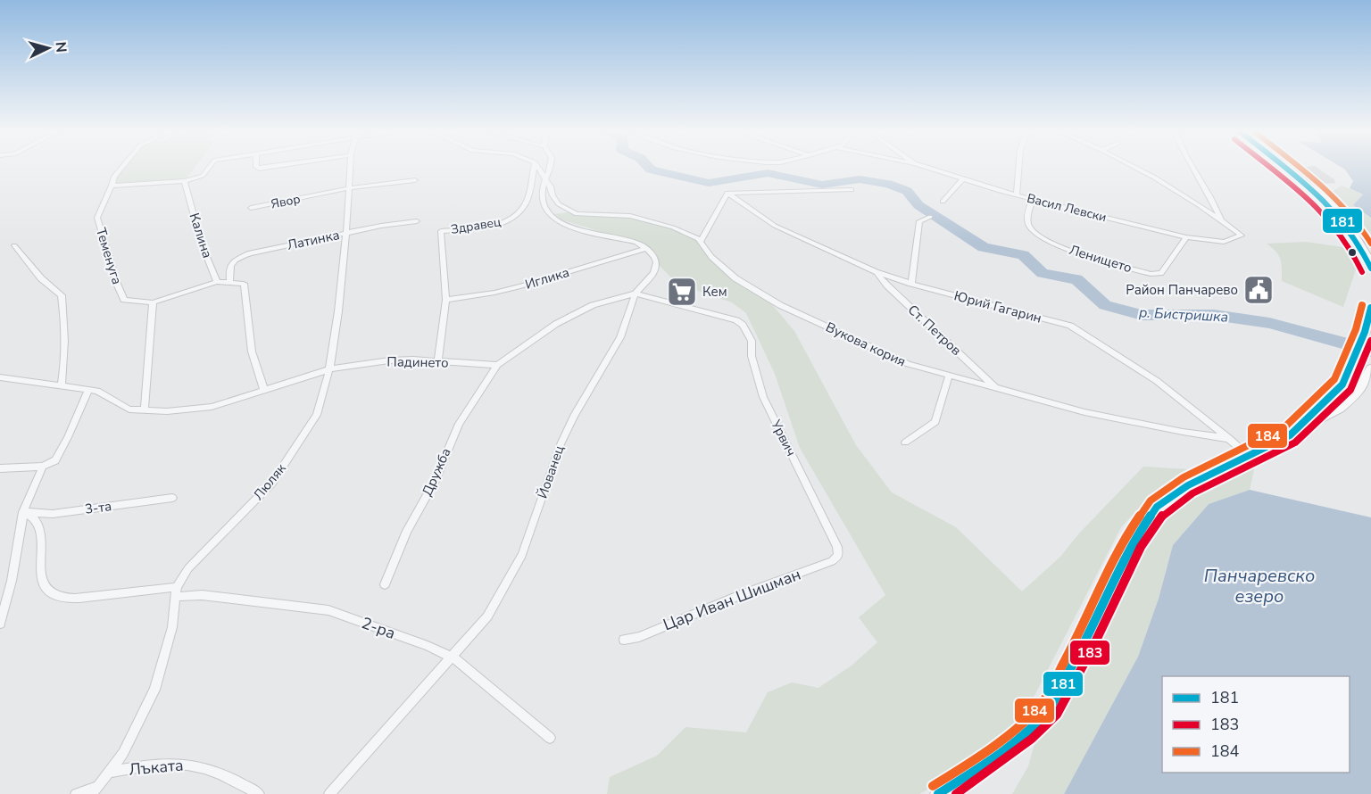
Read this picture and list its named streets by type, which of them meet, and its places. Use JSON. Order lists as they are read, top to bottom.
{
  "streets": {
    "street": [
      "Явор",
      "Васил Левски",
      "Здравец",
      "Калина",
      "Латинка",
      "Теменуга",
      "Ленището",
      "Иглика",
      "Юрий Гагарин",
      "Ст. Петров",
      "Вукова кория",
      "Падинето",
      "Урвич",
      "Дружба",
      "Йованец",
      "Люляк",
      "3-та",
      "Цар Иван Шишман",
      "2-ра",
      "Лъката"
    ]
  },
  "crossings": [
    ["Явор", "Люляк"],
    ["Васил Левски", "Ленището"],
    ["Здравец", "Иглика"],
    ["Калина", "Теменуга"],
    ["Латинка", "Люляк"],
    ["Иглика", "Йованец"],
    ["Юрий Гагарин", "Ст. Петров"],
    ["Юрий Гагарин", "Вукова кория"],
    ["Ст. Петров", "Вукова кория"],
    ["Падинето", "Дружба"],
    ["Падинето", "Люляк"],
    ["Урвич", "Йованец"],
    ["Урвич", "Цар Иван Шишман"],
    ["Йованец", "2-ра"],
    ["Люляк", "2-ра"],
    ["Люляк", "Лъката"],
    ["3-та", "2-ра"]
  ],
  "water": ["р. Бистришка", "Панчаревско езеро"],
  "places": {
    "public building": ["Район Панчарево"],
    "supermarket": ["Кем"]
  },
  "lines": ["transit line 181", "transit line 183", "transit line 184"],
  "legend": ["181", "183", "184"],
  "north": "right"
}
